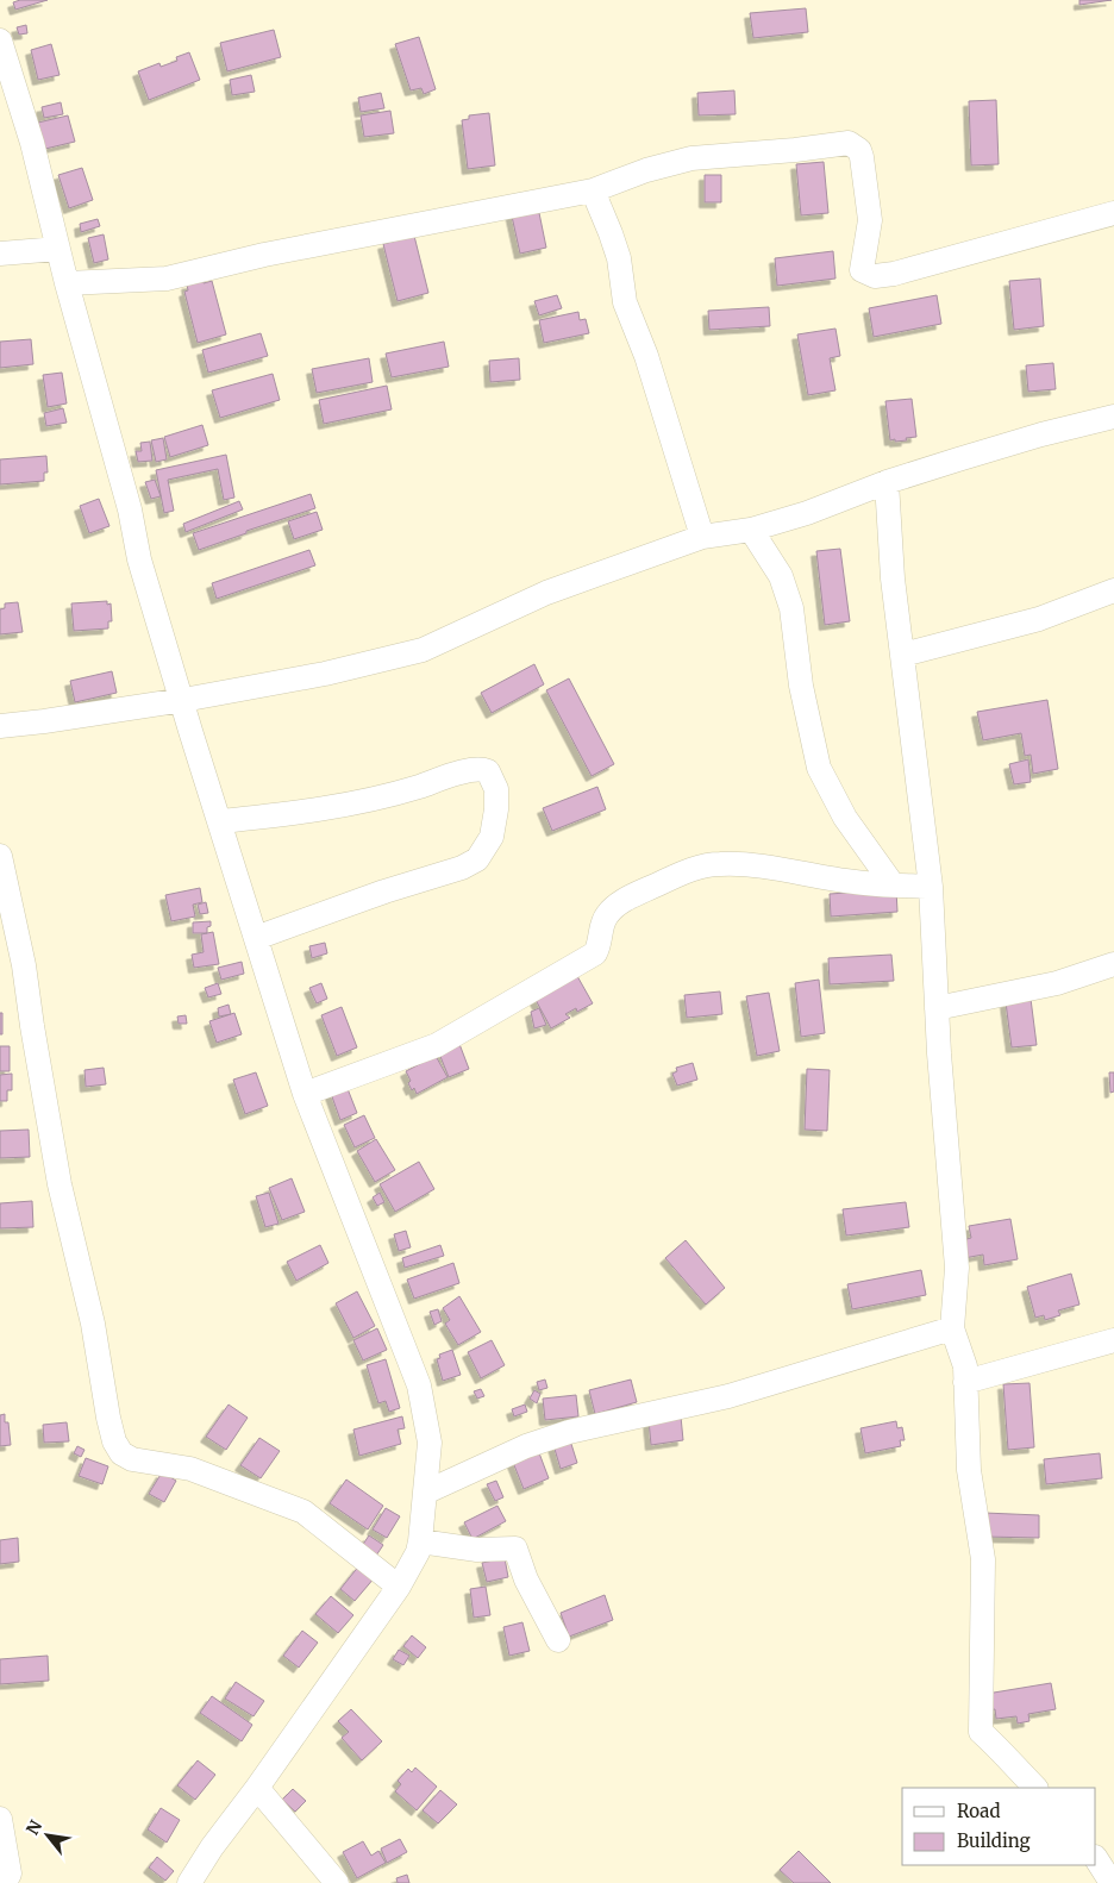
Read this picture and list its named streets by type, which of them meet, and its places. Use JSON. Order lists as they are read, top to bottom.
{
  "legend": ["Road", "Building"],
  "north": "top left"
}
